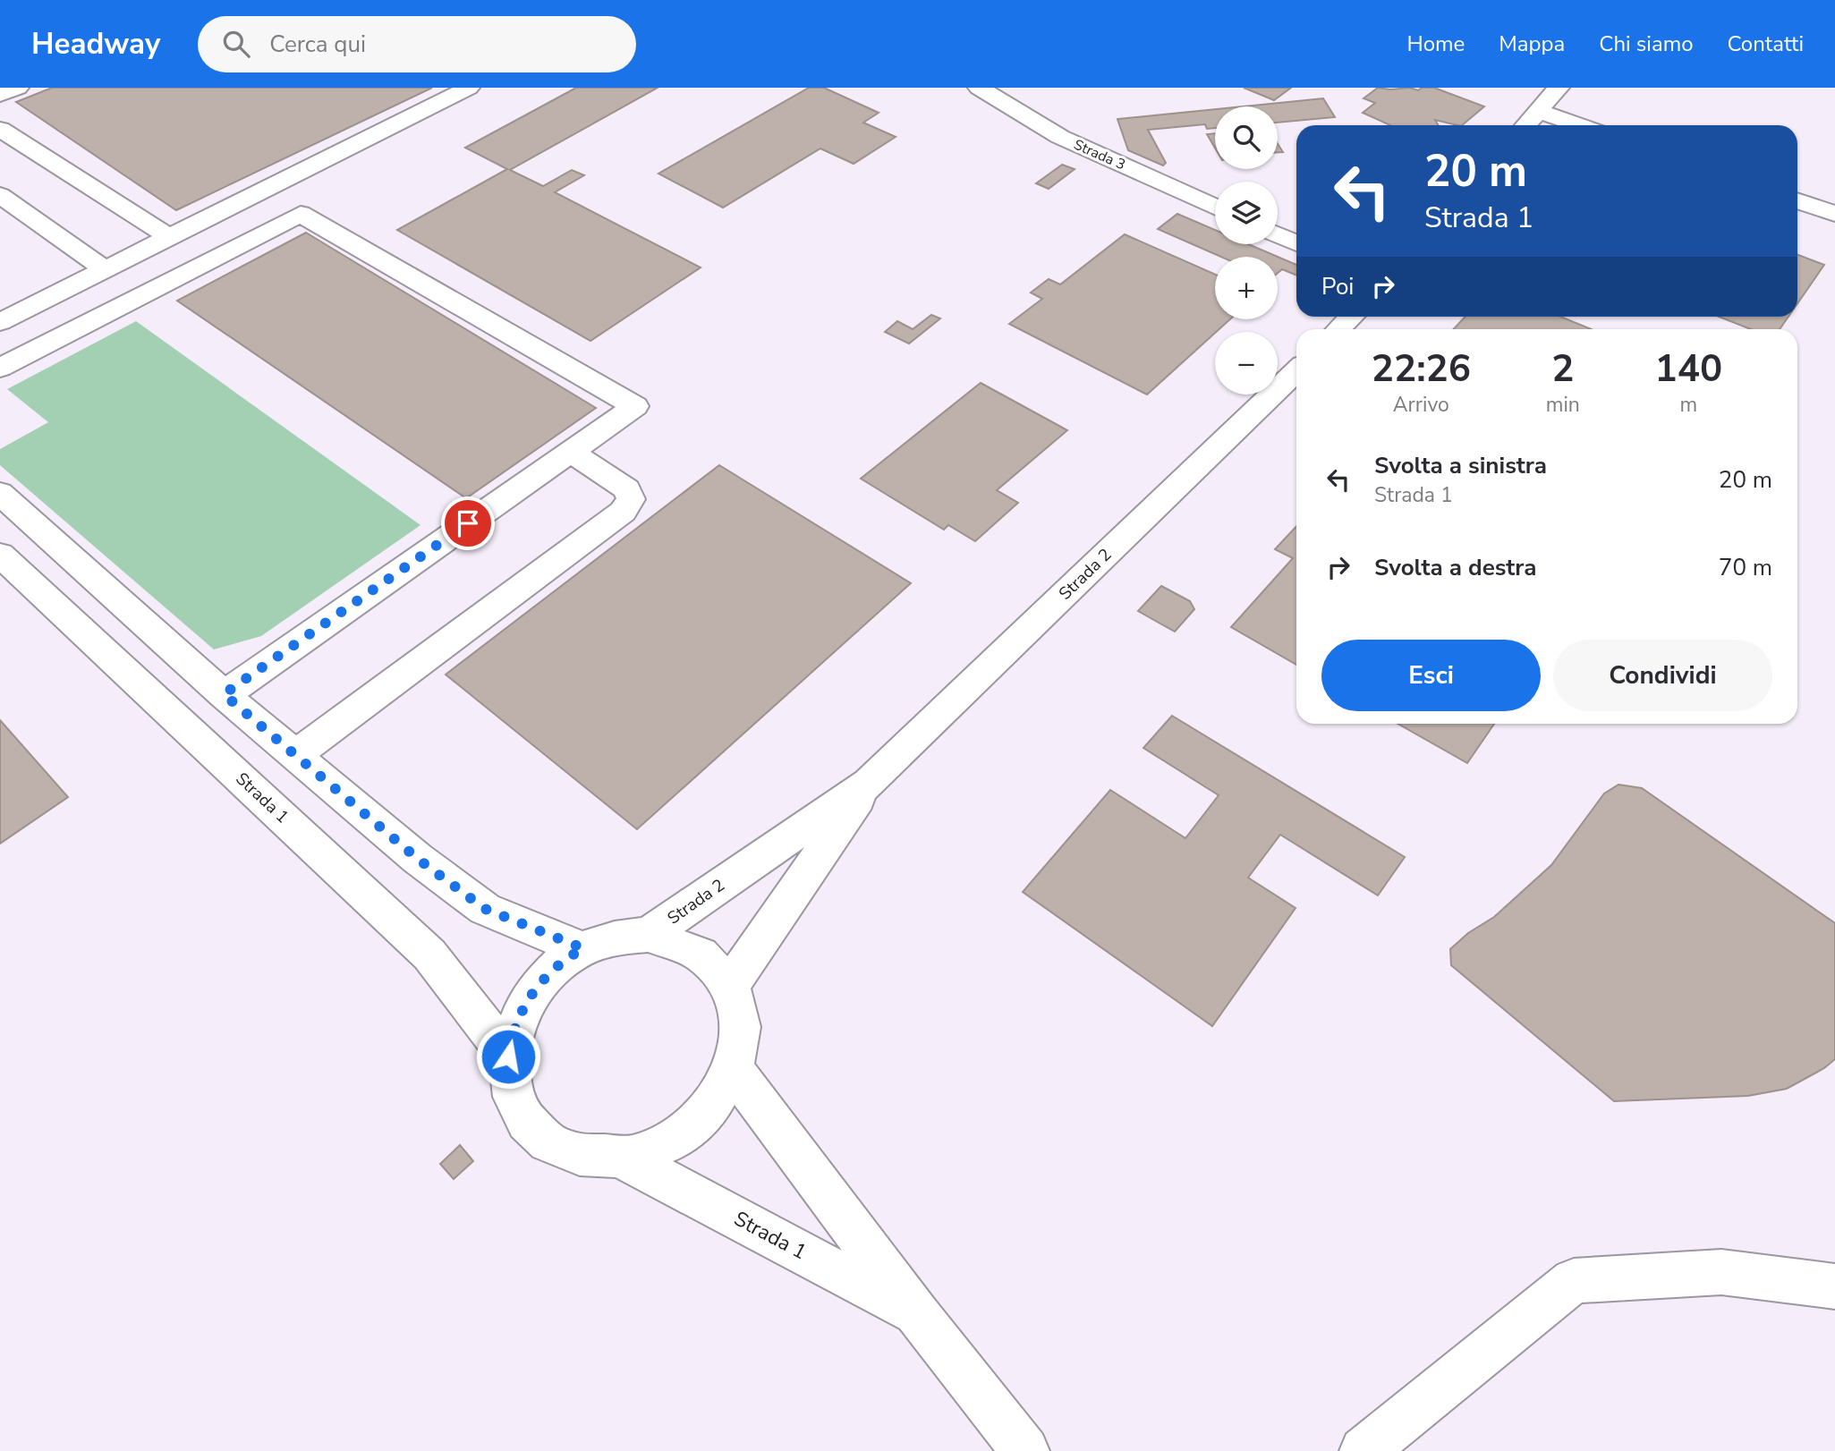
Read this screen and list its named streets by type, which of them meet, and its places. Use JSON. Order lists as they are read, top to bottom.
{
  "streets": {
    "street": ["Strada 3", "Strada 2", "Strada 1"]
  },
  "page": {
    "header": "Headway",
    "search": "Cerca qui",
    "nav": [
      "Home",
      "Mappa",
      "Chi siamo",
      "Contatti"
    ],
    "map_buttons": ["+", "−"],
    "turn": ["20 m", "Strada 1"],
    "then": "Poi",
    "eta": [
      "22:26",
      "Arrivo",
      "2",
      "min",
      "140",
      "m"
    ],
    "list": [
      {
        "name": "Svolta a sinistra",
        "note": "Strada 1",
        "value": "20 m"
      },
      {
        "name": "Svolta a destra",
        "value": "70 m"
      }
    ],
    "buttons": ["Esci", "Condividi"]
  }
}
